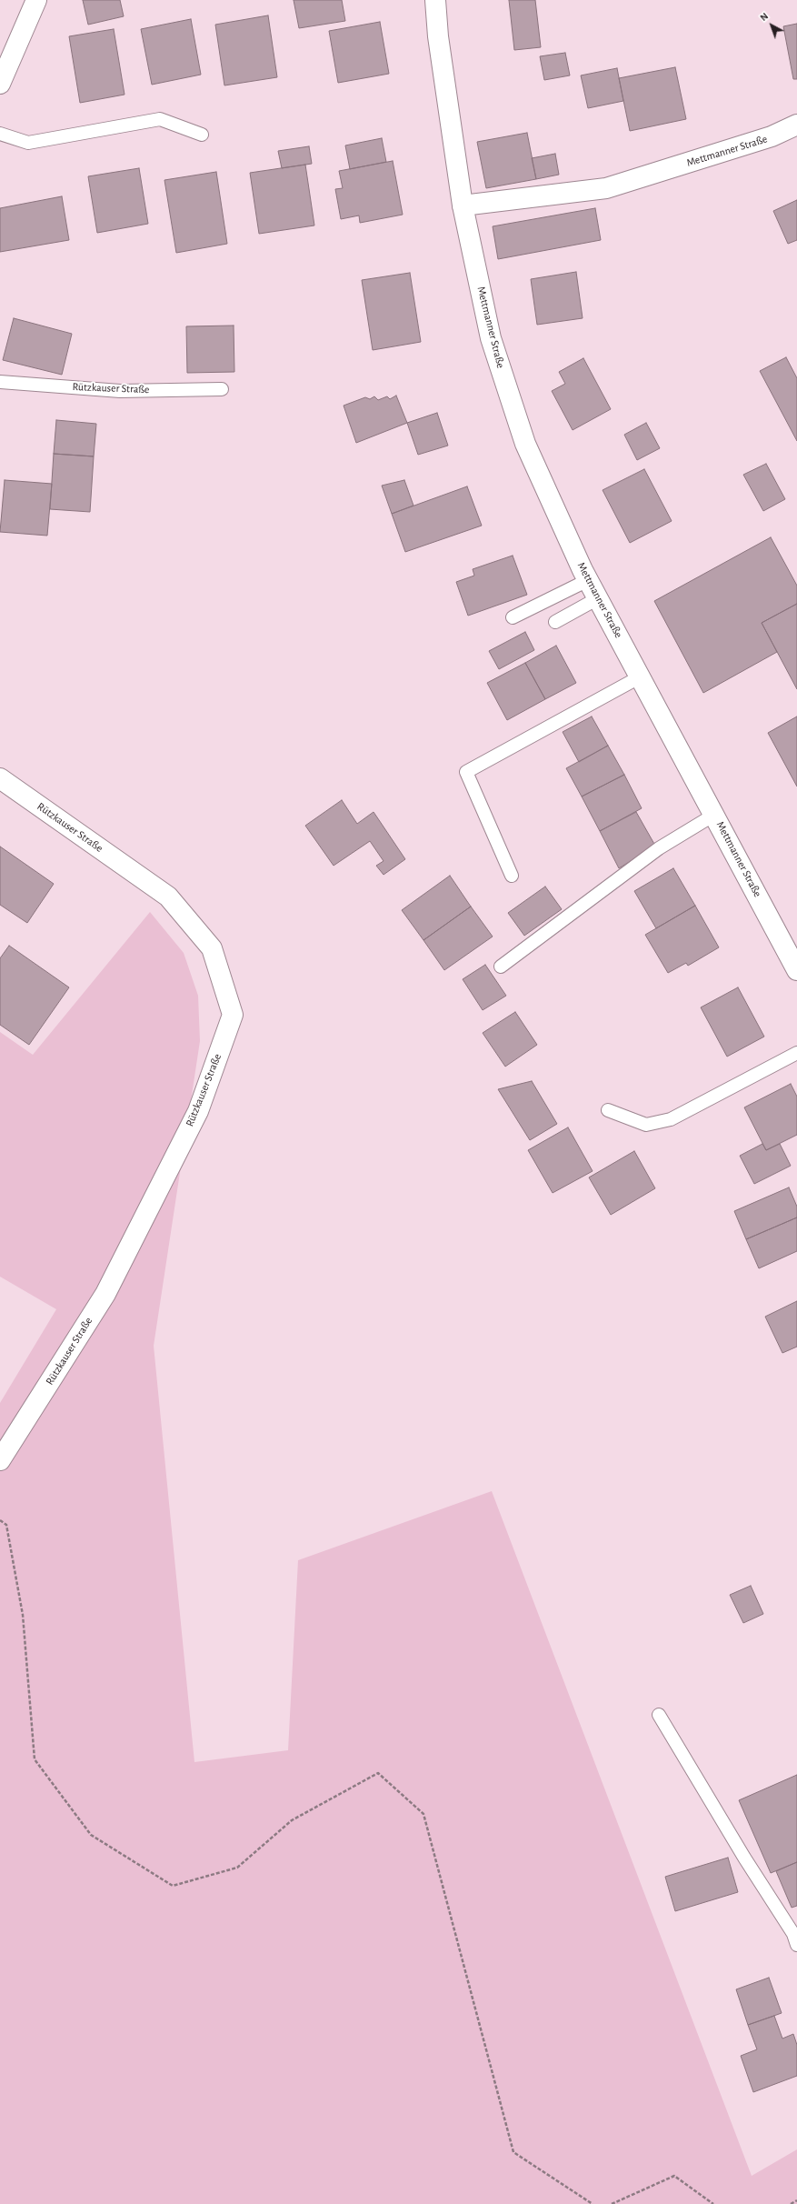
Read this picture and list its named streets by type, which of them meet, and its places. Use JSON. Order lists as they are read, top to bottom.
{
  "streets": {
    "street": ["Mettmanner Straße", "Rützkauser Straße"]
  },
  "north": "top left"
}
